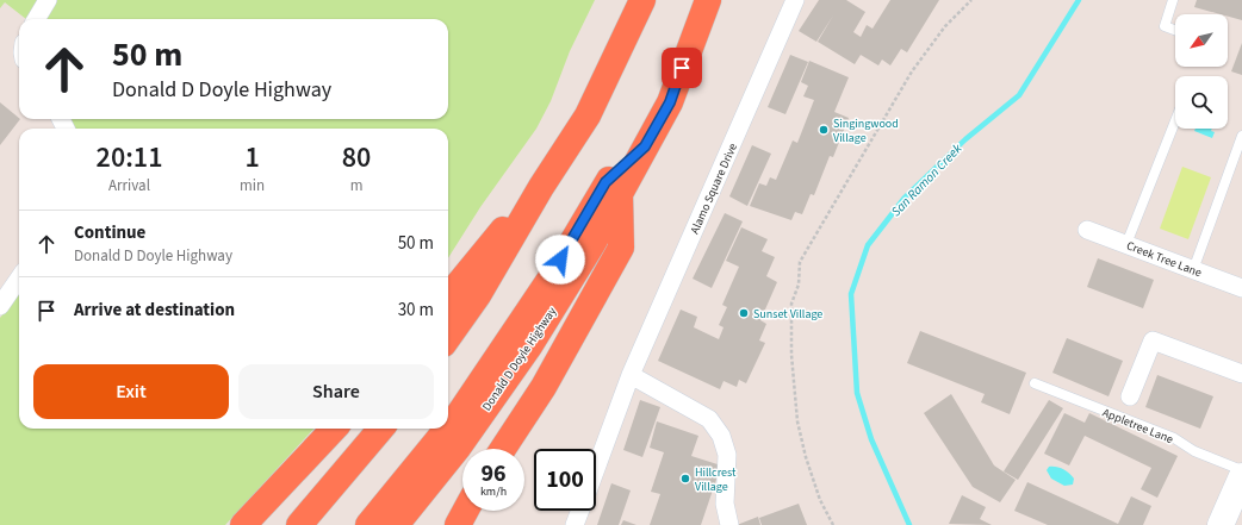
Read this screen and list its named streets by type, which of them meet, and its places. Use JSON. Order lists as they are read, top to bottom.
{
  "streets": {
    "highway": ["Donald D Doyle Highway"],
    "street": ["Alamo Square Drive", "Creek Tree Lane"],
    "lane": ["Appletree Lane"]
  },
  "water": ["San Ramon Creek"],
  "places": ["Singingwood Village", "Sunset Village", "Hillcrest Village"],
  "north": "bottom left",
  "page": {
    "turn": ["50 m", "Donald D Doyle Highway"],
    "eta": [
      "20:11",
      "Arrival",
      "1",
      "min",
      "80",
      "m"
    ],
    "list": [
      {
        "name": "Continue",
        "note": "Donald D Doyle Highway",
        "value": "50 m"
      },
      {
        "name": "Arrive at destination",
        "value": "30 m"
      }
    ],
    "buttons": ["Exit", "Share"],
    "speed": "96 km/h",
    "limit": "100"
  }
}
